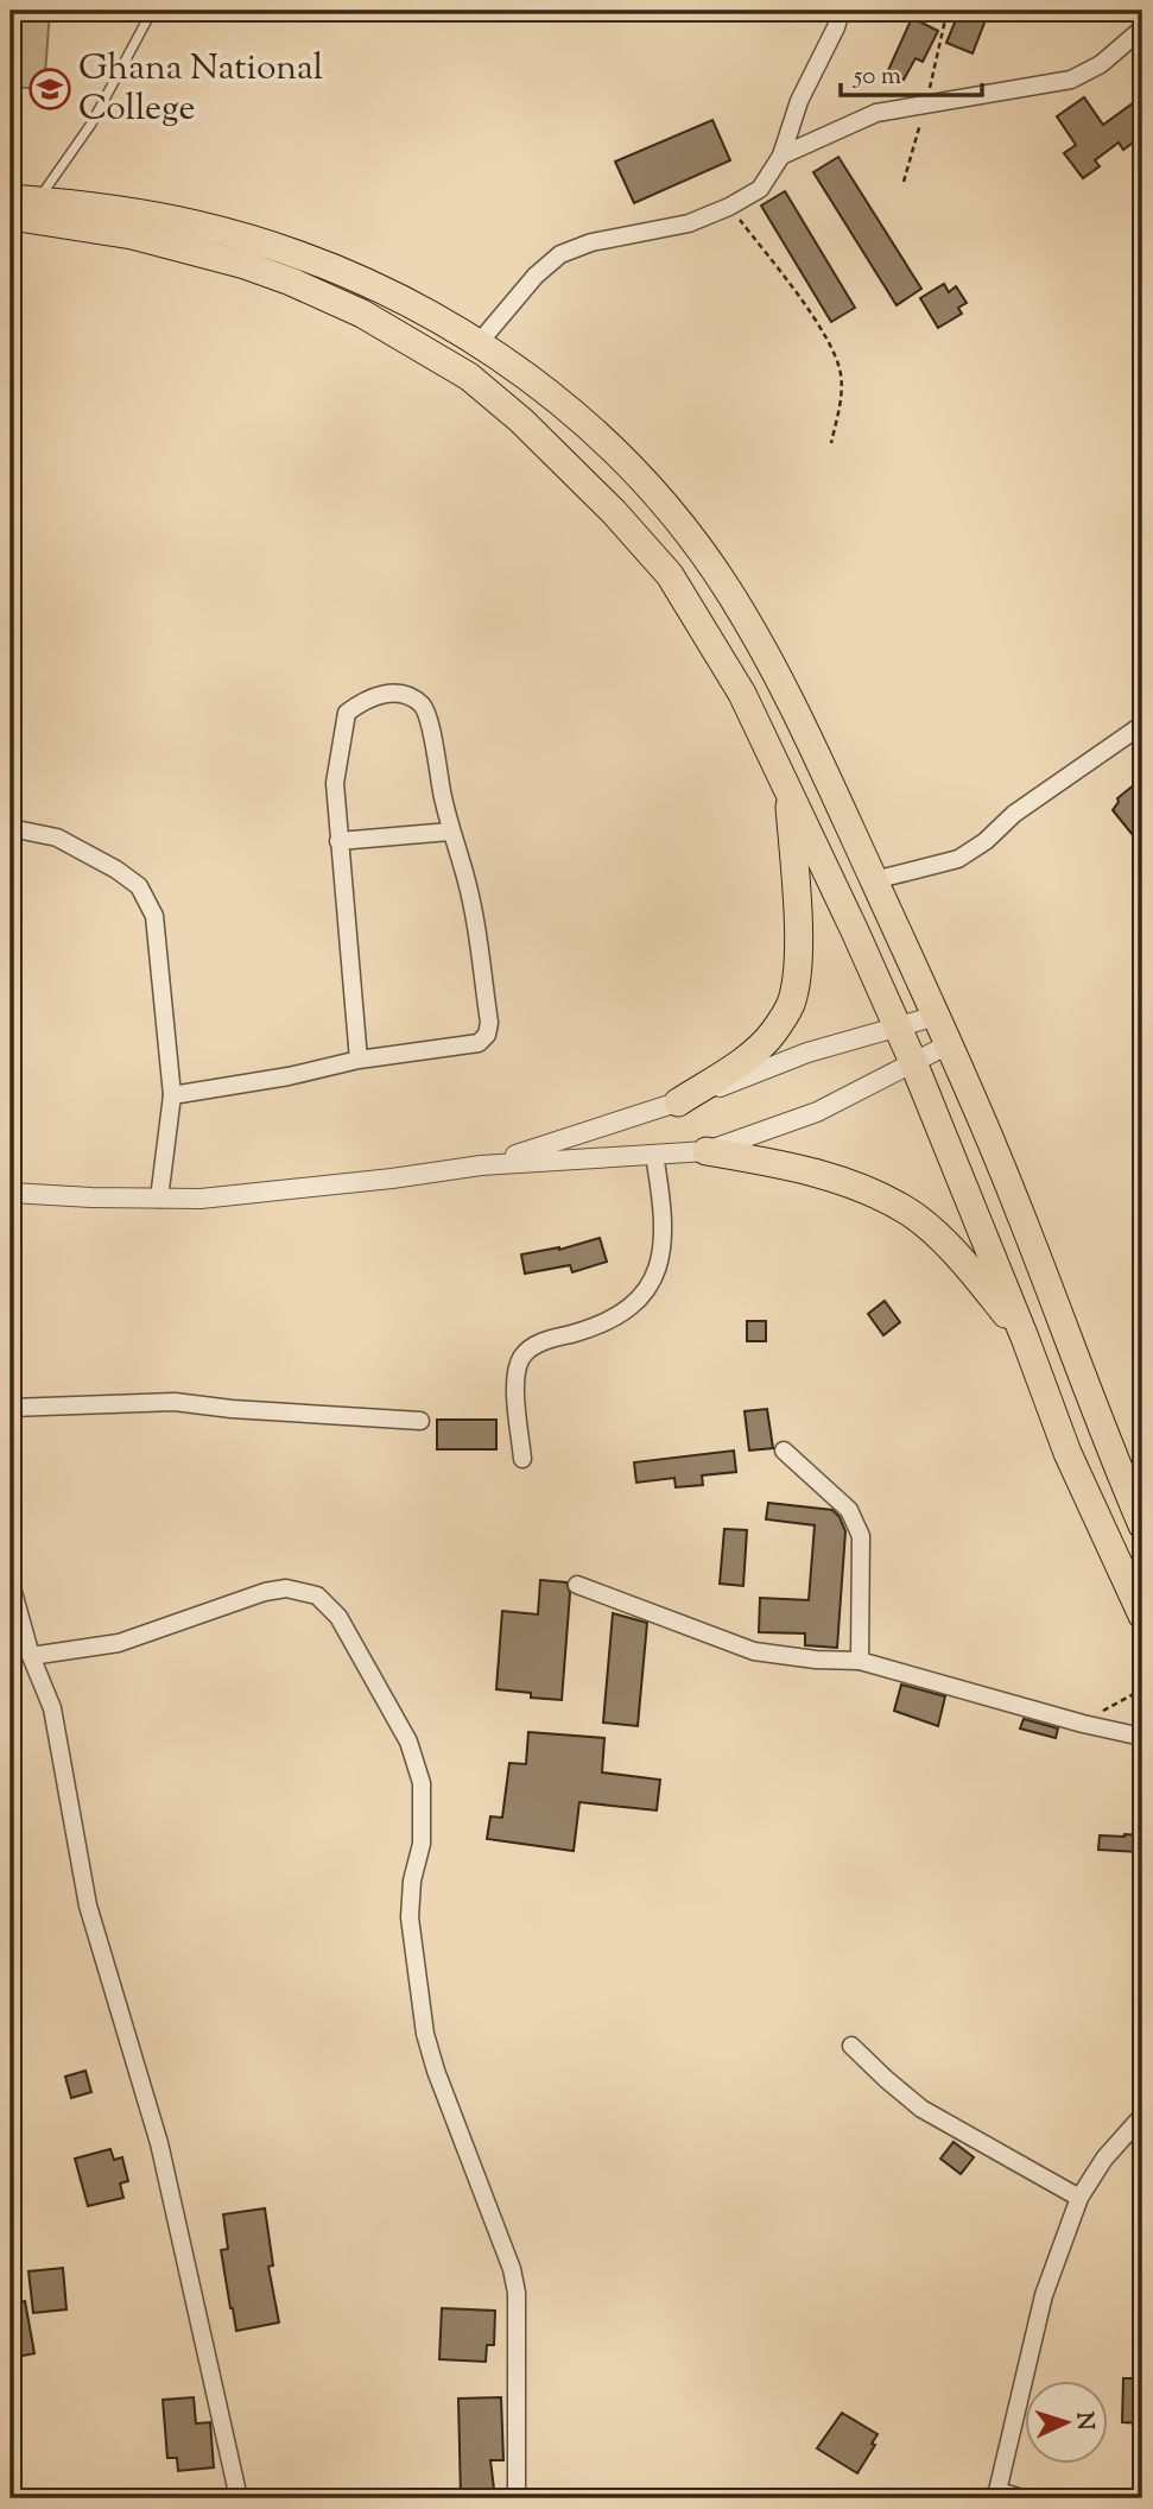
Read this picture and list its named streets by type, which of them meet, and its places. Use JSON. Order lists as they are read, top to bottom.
{
  "places": {
    "school or university": ["Ghana National College"]
  },
  "scale_bar": "50 m",
  "north": "right"
}
